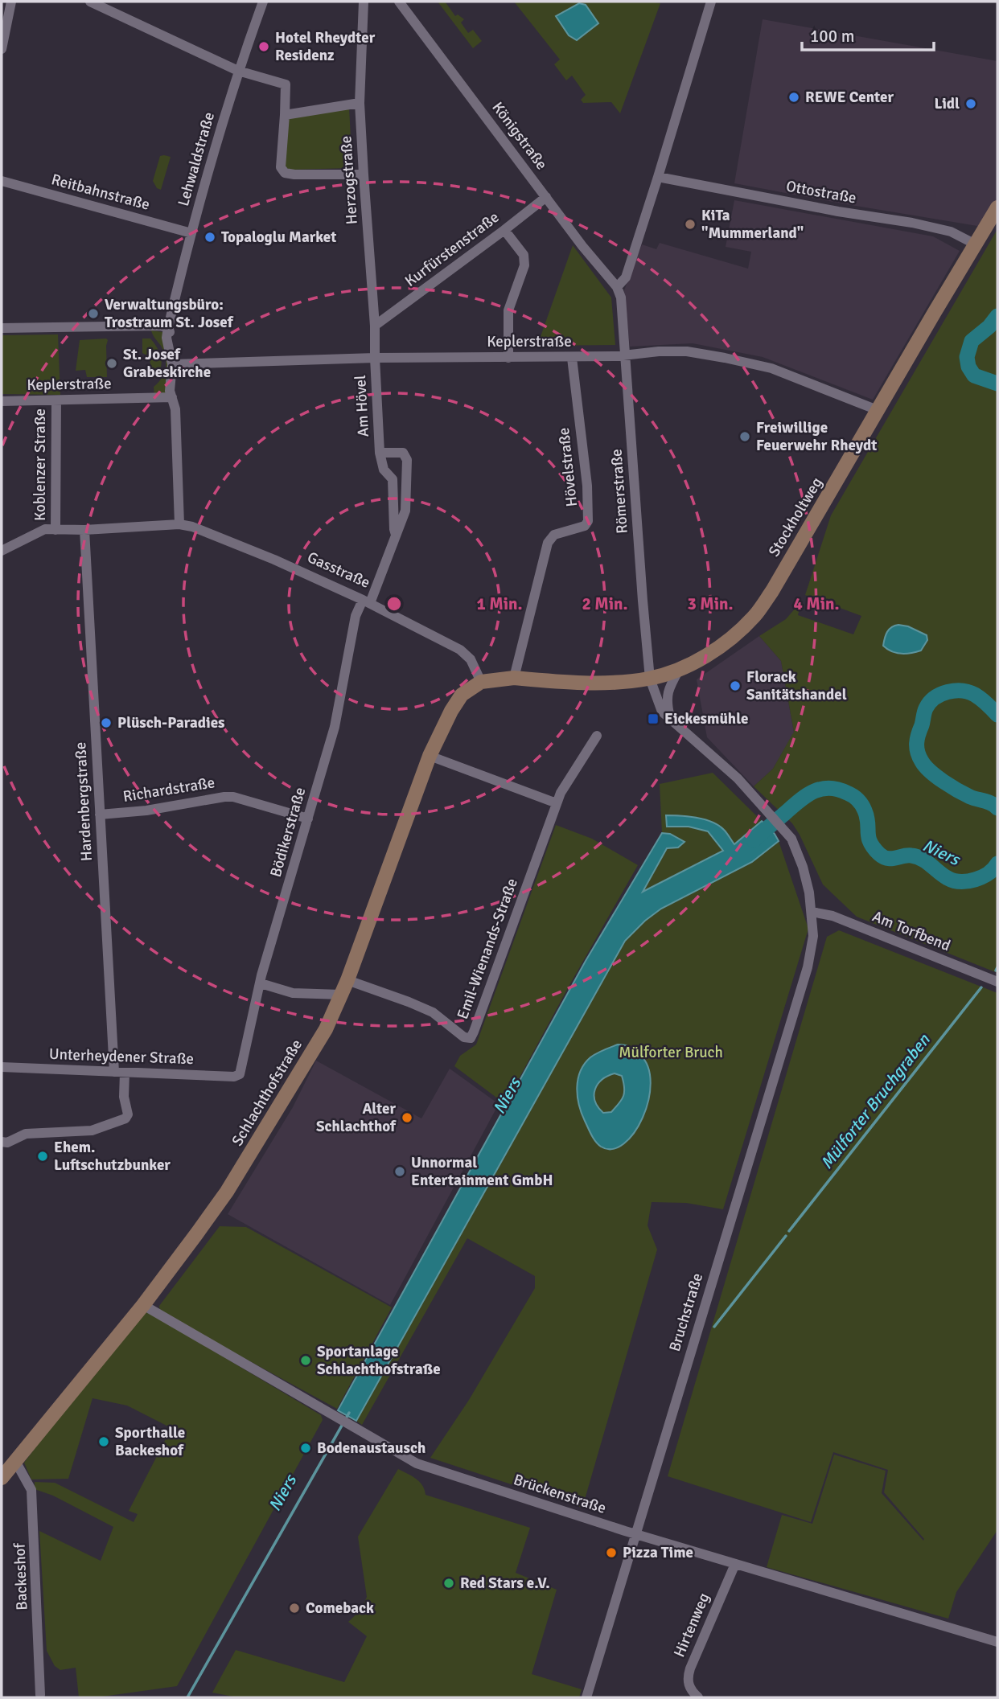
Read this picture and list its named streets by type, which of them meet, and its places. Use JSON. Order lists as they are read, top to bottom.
{
  "streets": {
    "main road": ["Stockholtweg", "Schlachthofstraße"],
    "street": [
      "Königstraße",
      "Lehwaldstraße",
      "Herzogstraße",
      "Reitbahnstraße",
      "Ottostraße",
      "Kurfürstenstraße",
      "Keplerstraße",
      "Am Hövel",
      "Koblenzer Straße",
      "Hövelstraße",
      "Römerstraße",
      "Gasstraße",
      "Richardstraße",
      "Hardenbergstraße",
      "Bödikerstraße",
      "Am Torfbend",
      "Emil-Wienands-Straße",
      "Unterheydener Straße",
      "Bruchstraße",
      "Brückenstraße",
      "Backeshof",
      "Hirtenweg"
    ]
  },
  "crossings": [
    ["Königstraße", "Kurfürstenstraße"],
    ["Königstraße", "Römerstraße"],
    ["Lehwaldstraße", "Reitbahnstraße"],
    ["Lehwaldstraße", "Keplerstraße"],
    ["Lehwaldstraße", "Gasstraße"],
    ["Herzogstraße", "Kurfürstenstraße"],
    ["Herzogstraße", "Keplerstraße"],
    ["Herzogstraße", "Am Hövel"],
    ["Ottostraße", "Stockholtweg"],
    ["Keplerstraße", "Am Hövel"],
    ["Keplerstraße", "Koblenzer Straße"],
    ["Keplerstraße", "Hövelstraße"],
    ["Keplerstraße", "Römerstraße"],
    ["Keplerstraße", "Stockholtweg"],
    ["Am Hövel", "Gasstraße"],
    ["Am Hövel", "Bödikerstraße"],
    ["Koblenzer Straße", "Gasstraße"],
    ["Römerstraße", "Am Torfbend"],
    ["Römerstraße", "Bruchstraße"],
    ["Gasstraße", "Hardenbergstraße"],
    ["Gasstraße", "Bödikerstraße"],
    ["Gasstraße", "Schlachthofstraße"],
    ["Richardstraße", "Hardenbergstraße"],
    ["Richardstraße", "Bödikerstraße"],
    ["Hardenbergstraße", "Unterheydener Straße"],
    ["Bödikerstraße", "Unterheydener Straße"],
    ["Emil-Wienands-Straße", "Schlachthofstraße"],
    ["Schlachthofstraße", "Brückenstraße"],
    ["Schlachthofstraße", "Backeshof"],
    ["Bruchstraße", "Brückenstraße"],
    ["Brückenstraße", "Hirtenweg"]
  ],
  "water": ["Niers", "Mülforter Bruchgraben"],
  "parks": ["Mülforter Bruch"],
  "places": {
    "other": [
      "Hotel Rheydter Residenz",
      "REWE Center",
      "Lidl",
      "KiTa \"Mummerland\"",
      "Topaloglu Market",
      "Verwaltungsbüro: Trostraum St. Josef",
      "St. Josef Grabeskirche",
      "Freiwillige Feuerwehr Rheydt",
      "Florack Sanitätshandel",
      "Plüsch-Paradies",
      "Alter Schlachthof",
      "Ehem. Luftschutzbunker",
      "Unnormal Entertainment GmbH",
      "Sportanlage Schlachthofstraße",
      "Sporthalle Backeshof",
      "Bodenaustausch",
      "Pizza Time",
      "Red Stars e.V.",
      "Comeback"
    ],
    "transit": ["Eickesmühle"]
  },
  "scale_bar": "100 m",
  "rings": [
    "1 Min.",
    "2 Min.",
    "3 Min.",
    "4 Min."
  ]
}
